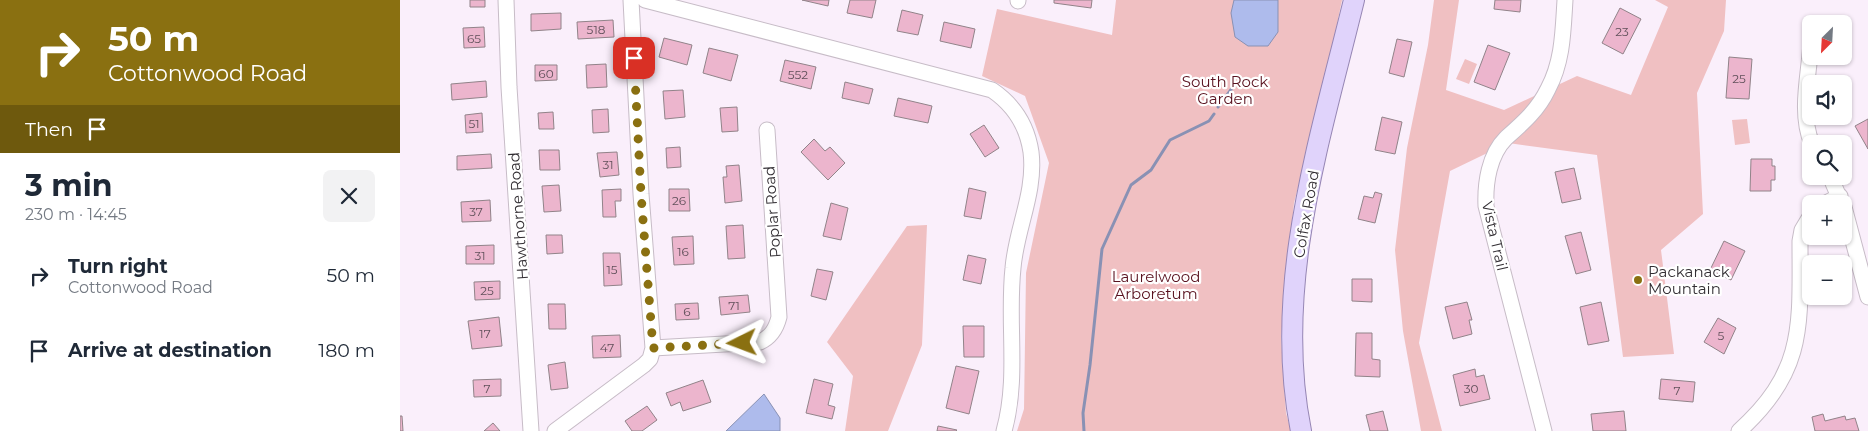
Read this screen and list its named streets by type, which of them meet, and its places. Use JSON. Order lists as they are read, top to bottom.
{
  "streets": {
    "main road": ["Colfax Road"],
    "street": ["Poplar Road", "Hawthorne Road", "Vista Trail"]
  },
  "parks": ["South Rock Garden", "Laurelwood Arboretum"],
  "places": ["Packanack Mountain"],
  "house_numbers": [
    "518",
    "23",
    "65",
    "60",
    "552",
    "25",
    "51",
    "31",
    "26",
    "37",
    "16",
    "31",
    "15",
    "25",
    "71",
    "6",
    "17",
    "5",
    "47",
    "7",
    "30",
    "7"
  ],
  "north": "bottom left",
  "page": {
    "turn": ["50 m", "Cottonwood Road"],
    "map_buttons": ["+", "−"],
    "then": "Then",
    "heading": ["3 min", "230 m · 14:45"],
    "list": [
      {
        "name": "Turn right",
        "note": "Cottonwood Road",
        "value": "50 m"
      },
      {
        "name": "Arrive at destination",
        "value": "180 m"
      }
    ]
  }
}
